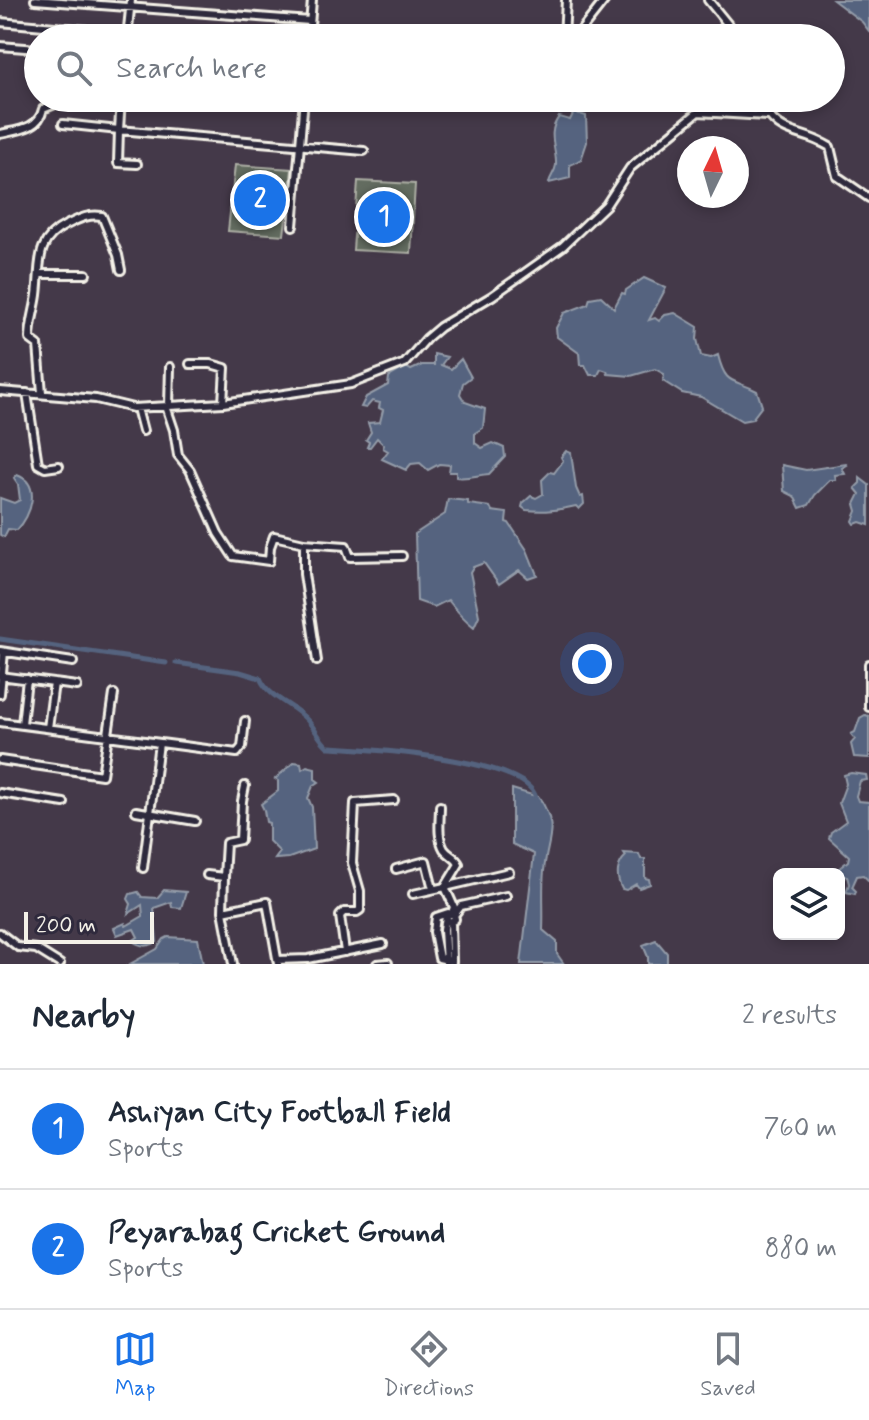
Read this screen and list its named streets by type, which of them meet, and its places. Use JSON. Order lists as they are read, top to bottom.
{
  "scale_bar": "200 m",
  "north": "top",
  "page": {
    "search": "Search here",
    "pins": ["2", "1"],
    "scale": "200 m",
    "heading": ["Nearby", "2 results"],
    "list": [
      {
        "mark": "1",
        "name": "Ashiyan City Football Field",
        "note": "Sports",
        "value": "760 m"
      },
      {
        "mark": "2",
        "name": "Peyarabag Cricket Ground",
        "note": "Sports",
        "value": "880 m"
      }
    ],
    "nav": ["Map", "Directions", "Saved"]
  }
}
